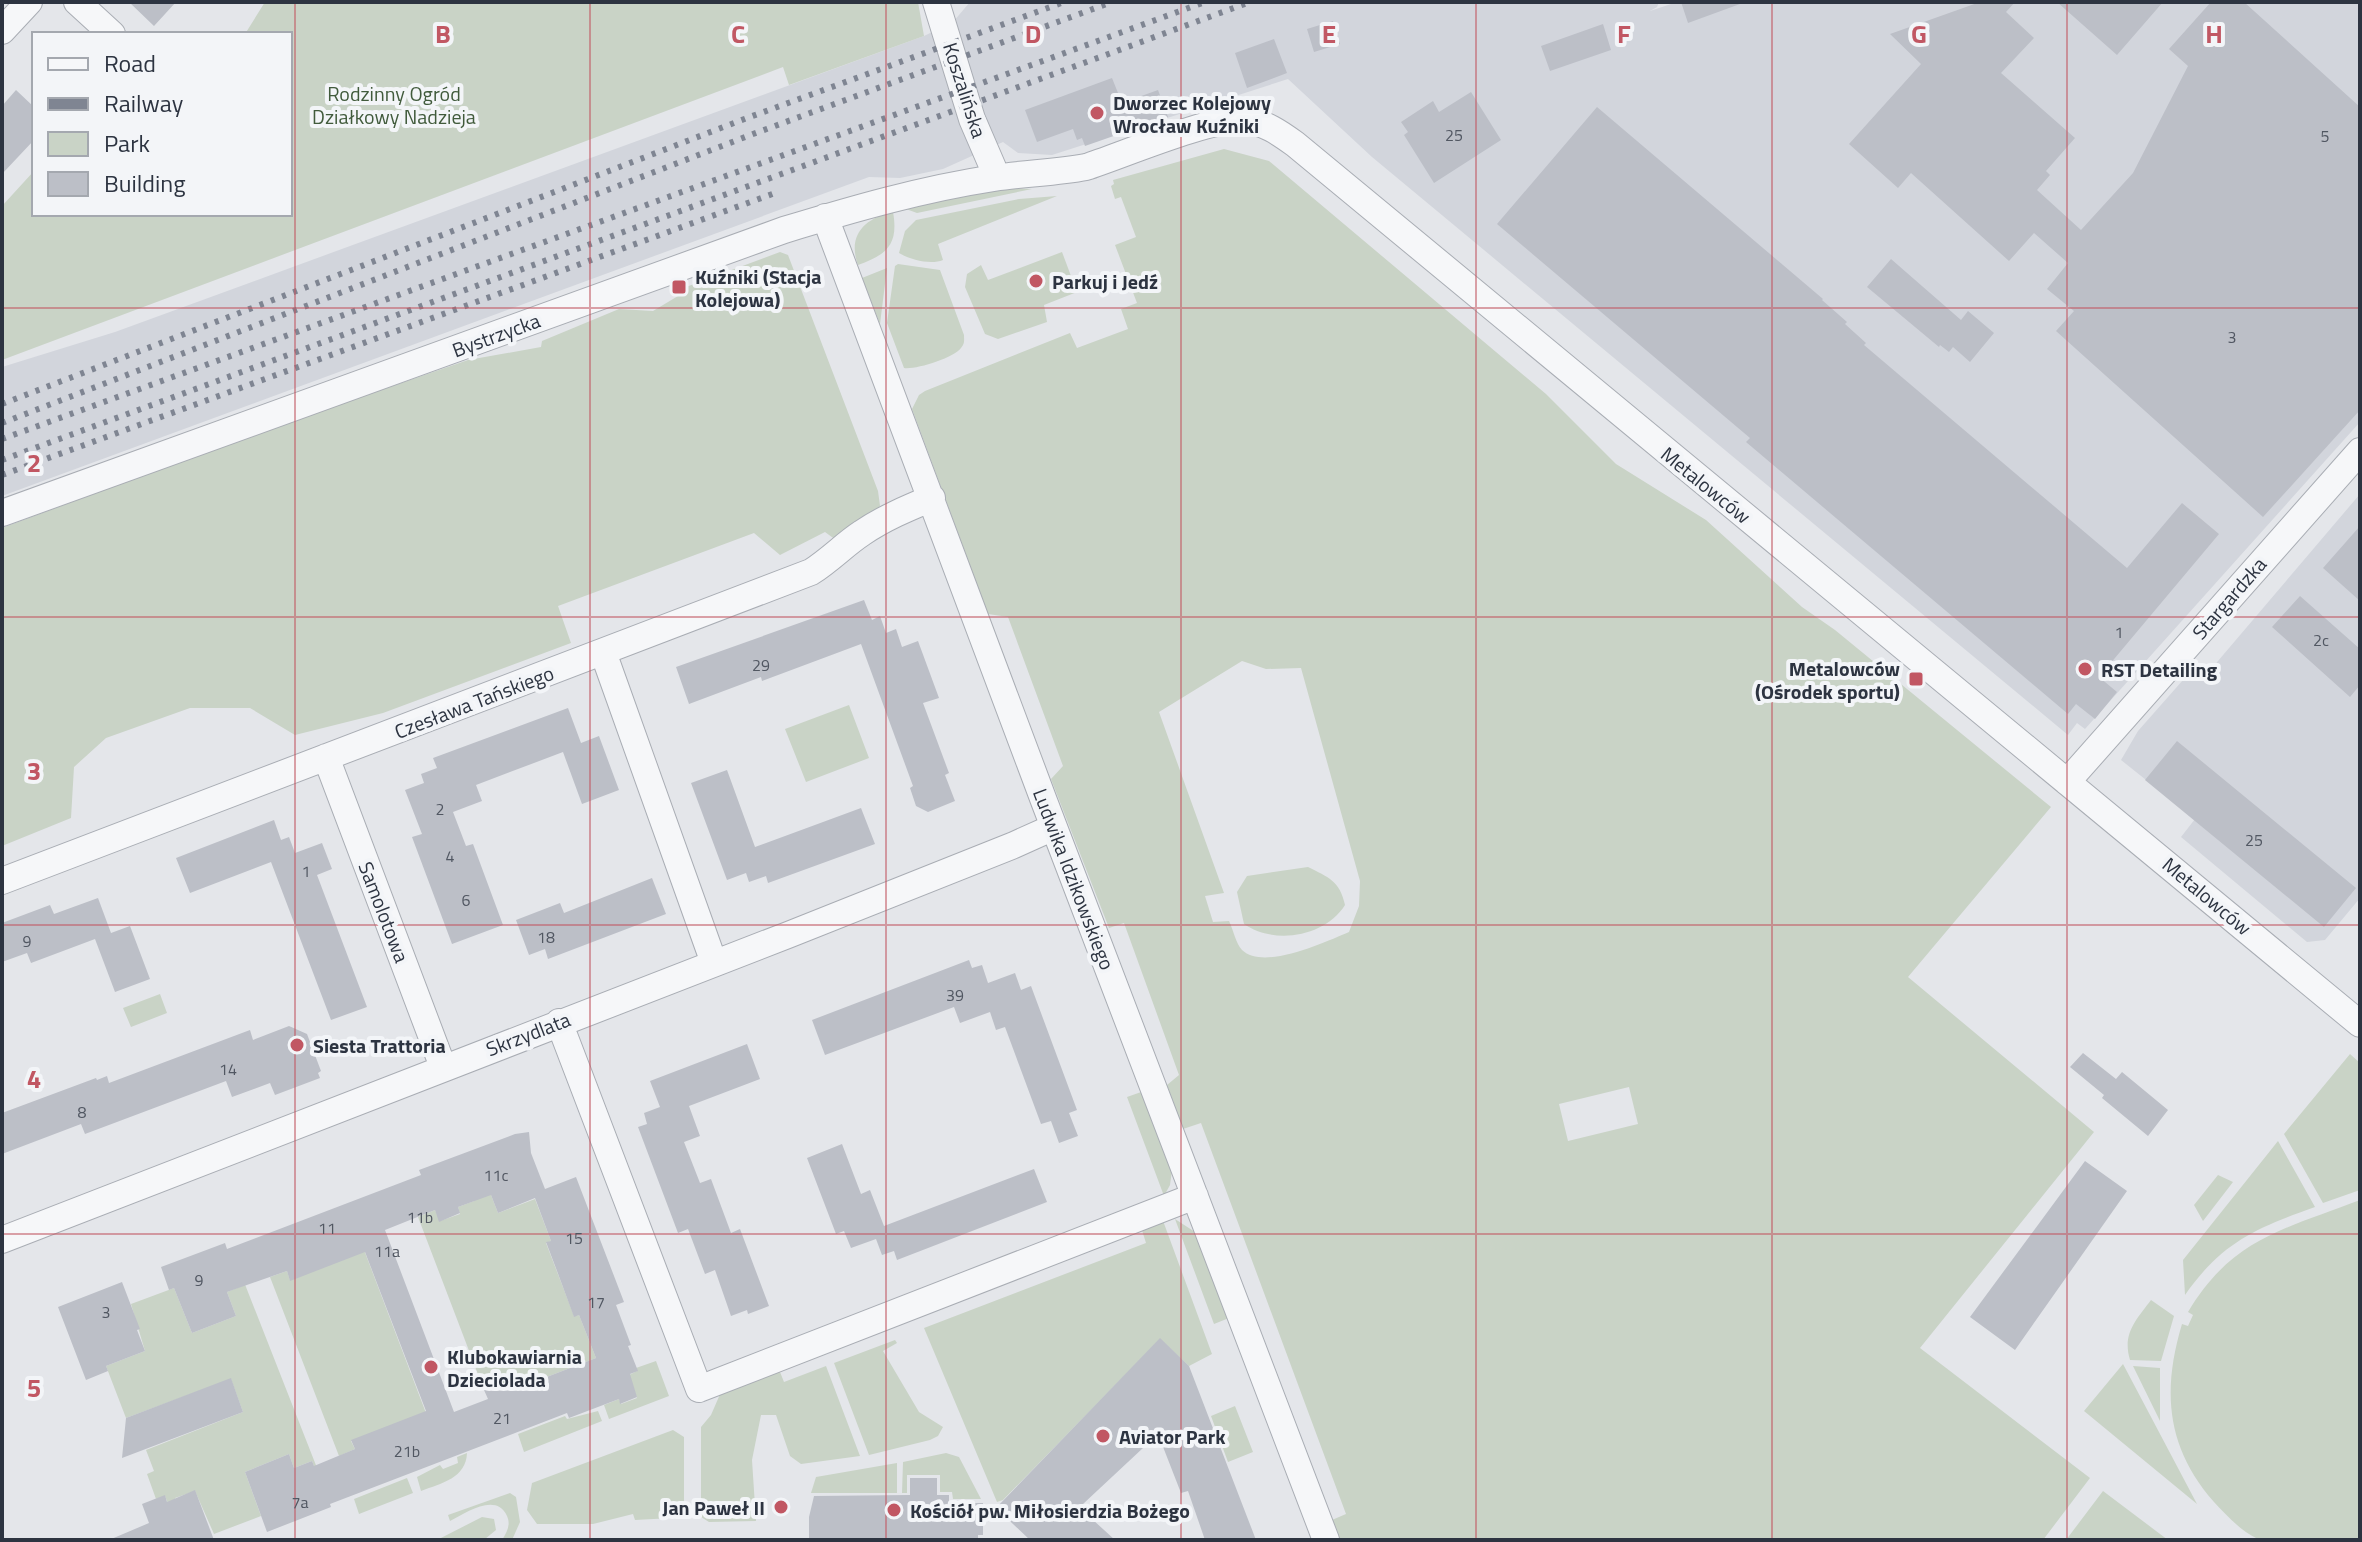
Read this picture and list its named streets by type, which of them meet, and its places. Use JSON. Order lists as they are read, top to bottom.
{
  "streets": {
    "street": [
      "Koszalińska",
      "Bystrzycka",
      "Metalowców",
      "Stargardzka",
      "Czesława Tańskiego",
      "Ludwika Idzikowskiego",
      "Samolotowa",
      "Skrzydlata"
    ]
  },
  "crossings": [
    ["Koszalińska", "Bystrzycka"],
    ["Koszalińska", "Metalowców"],
    ["Bystrzycka", "Metalowców"],
    ["Bystrzycka", "Ludwika Idzikowskiego"],
    ["Metalowców", "Stargardzka"],
    ["Czesława Tańskiego", "Ludwika Idzikowskiego"],
    ["Czesława Tańskiego", "Samolotowa"],
    ["Ludwika Idzikowskiego", "Skrzydlata"],
    ["Samolotowa", "Skrzydlata"]
  ],
  "parks": ["Rodzinny Ogród Działkowy Nadzieja"],
  "places": {
    "other": [
      "Dworzec Kolejowy Wrocław Kuźniki",
      "Parkuj i Jedź",
      "RST Detailing",
      "Siesta Trattoria",
      "Klubokawiarnia Dzieciolada",
      "Aviator Park",
      "Jan Paweł II",
      "Kościół pw. Miłosierdzia Bożego"
    ],
    "transit": ["Kuźniki (Stacja Kolejowa)", "Metalowców (Ośrodek sportu)"]
  },
  "house_numbers": [
    "25",
    "5",
    "3",
    "1",
    "2c",
    "29",
    "2",
    "25",
    "4",
    "1",
    "6",
    "18",
    "9",
    "39",
    "14",
    "8",
    "11c",
    "11b",
    "11",
    "15",
    "11a",
    "9",
    "17",
    "3",
    "21",
    "21b",
    "7a"
  ],
  "legend": [
    "Road",
    "Railway",
    "Park",
    "Building"
  ],
  "grid": {
    "columns": [
      "B",
      "C",
      "D",
      "E",
      "F",
      "G",
      "H"
    ],
    "rows": [
      "2",
      "3",
      "4",
      "5"
    ]
  }
}
